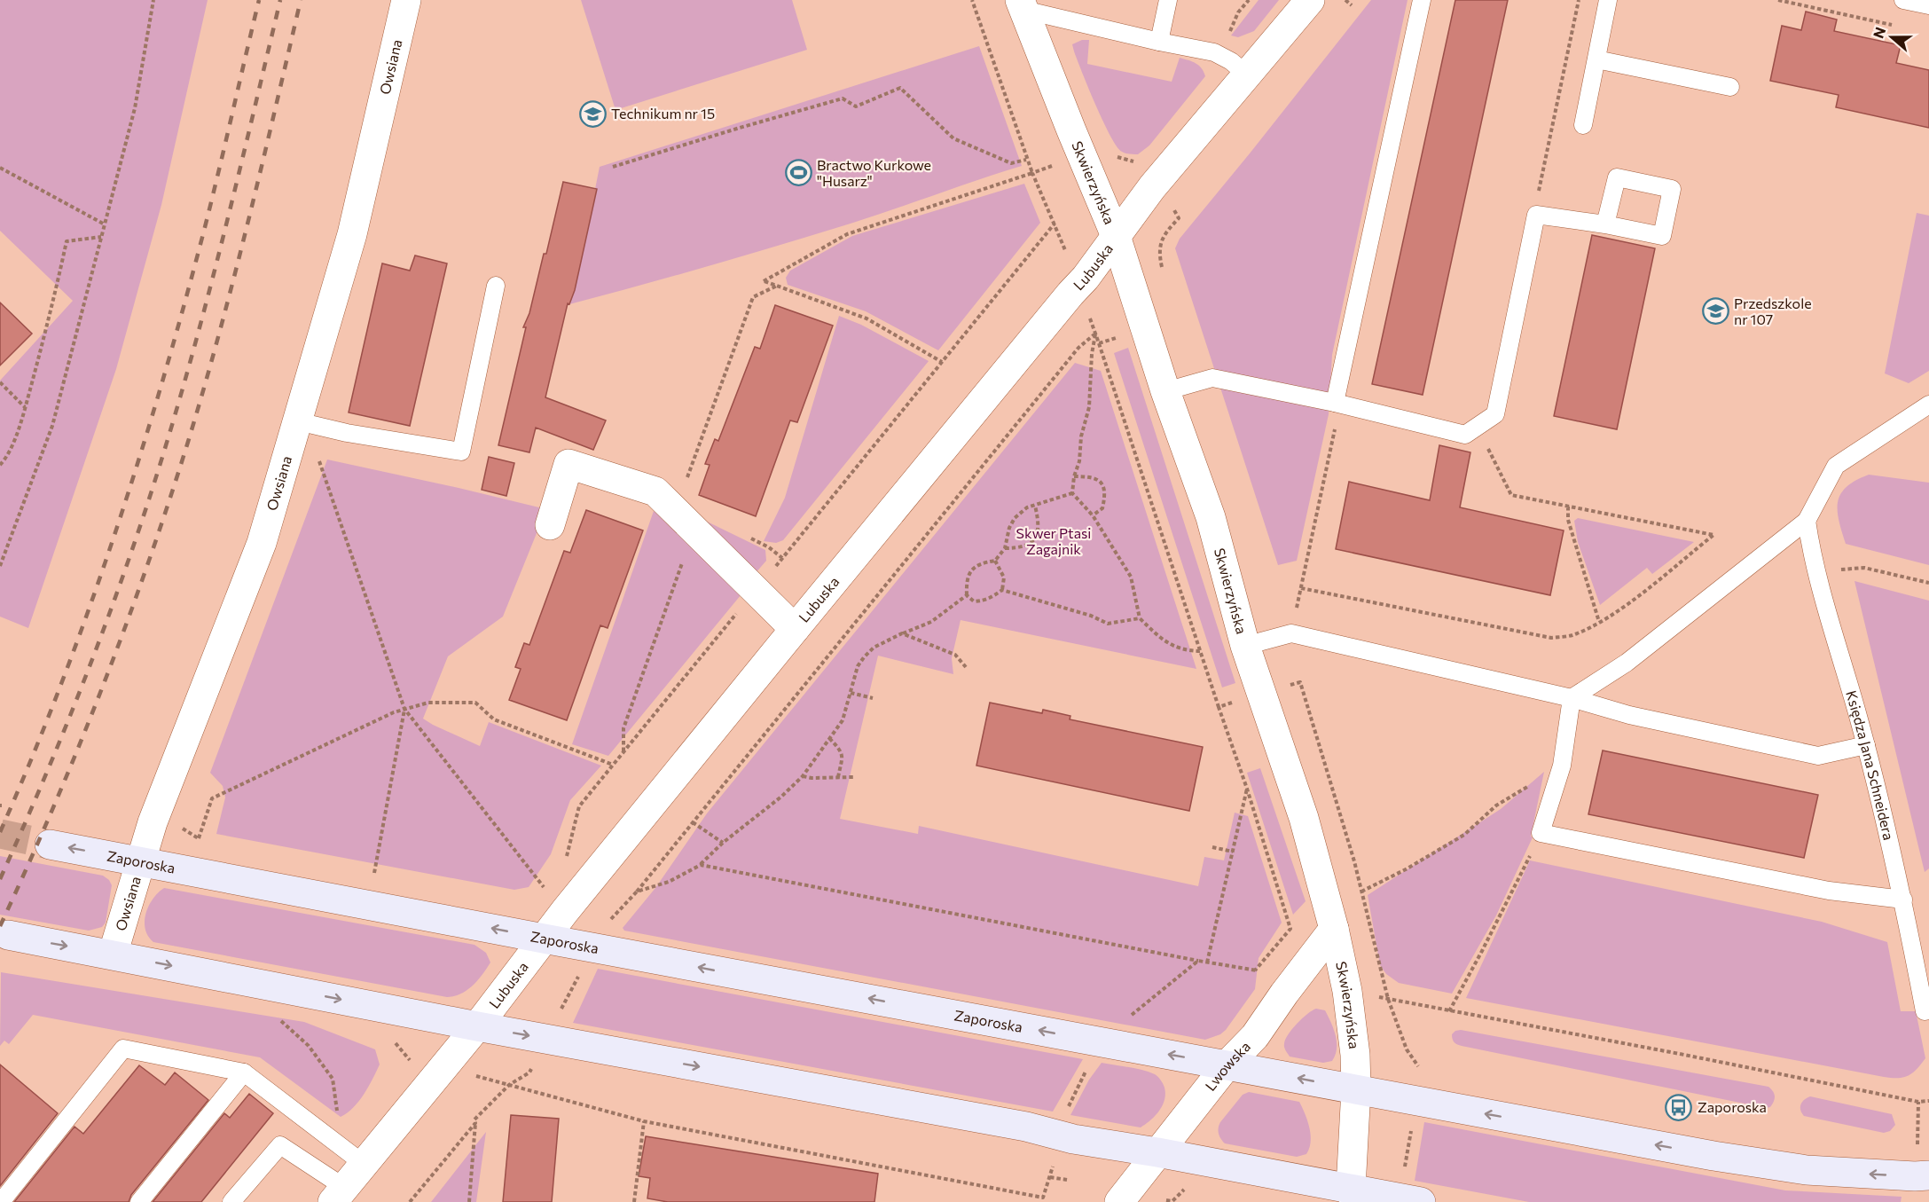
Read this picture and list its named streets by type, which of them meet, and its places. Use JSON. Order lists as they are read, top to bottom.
{
  "streets": {
    "main road": ["Zaporoska"],
    "street": [
      "Owsiana",
      "Skwierzyńska",
      "Lubuska",
      "Lwowska"
    ],
    "lane": ["Księdza Jana Schneidera"]
  },
  "crossings": [
    ["Owsiana", "Zaporoska"],
    ["Skwierzyńska", "Lubuska"],
    ["Skwierzyńska", "Zaporoska"],
    ["Skwierzyńska", "Lwowska"],
    ["Lubuska", "Zaporoska"],
    ["Zaporoska", "Lwowska"]
  ],
  "parks": ["Skwer Ptasi Zagajnik"],
  "places": {
    "school or university": ["Technikum nr 15", "Przedszkole nr 107"],
    "sports": ["Bractwo Kurkowe \"Husarz\""],
    "bus stop": ["Zaporoska"]
  },
  "north": "left"
}
